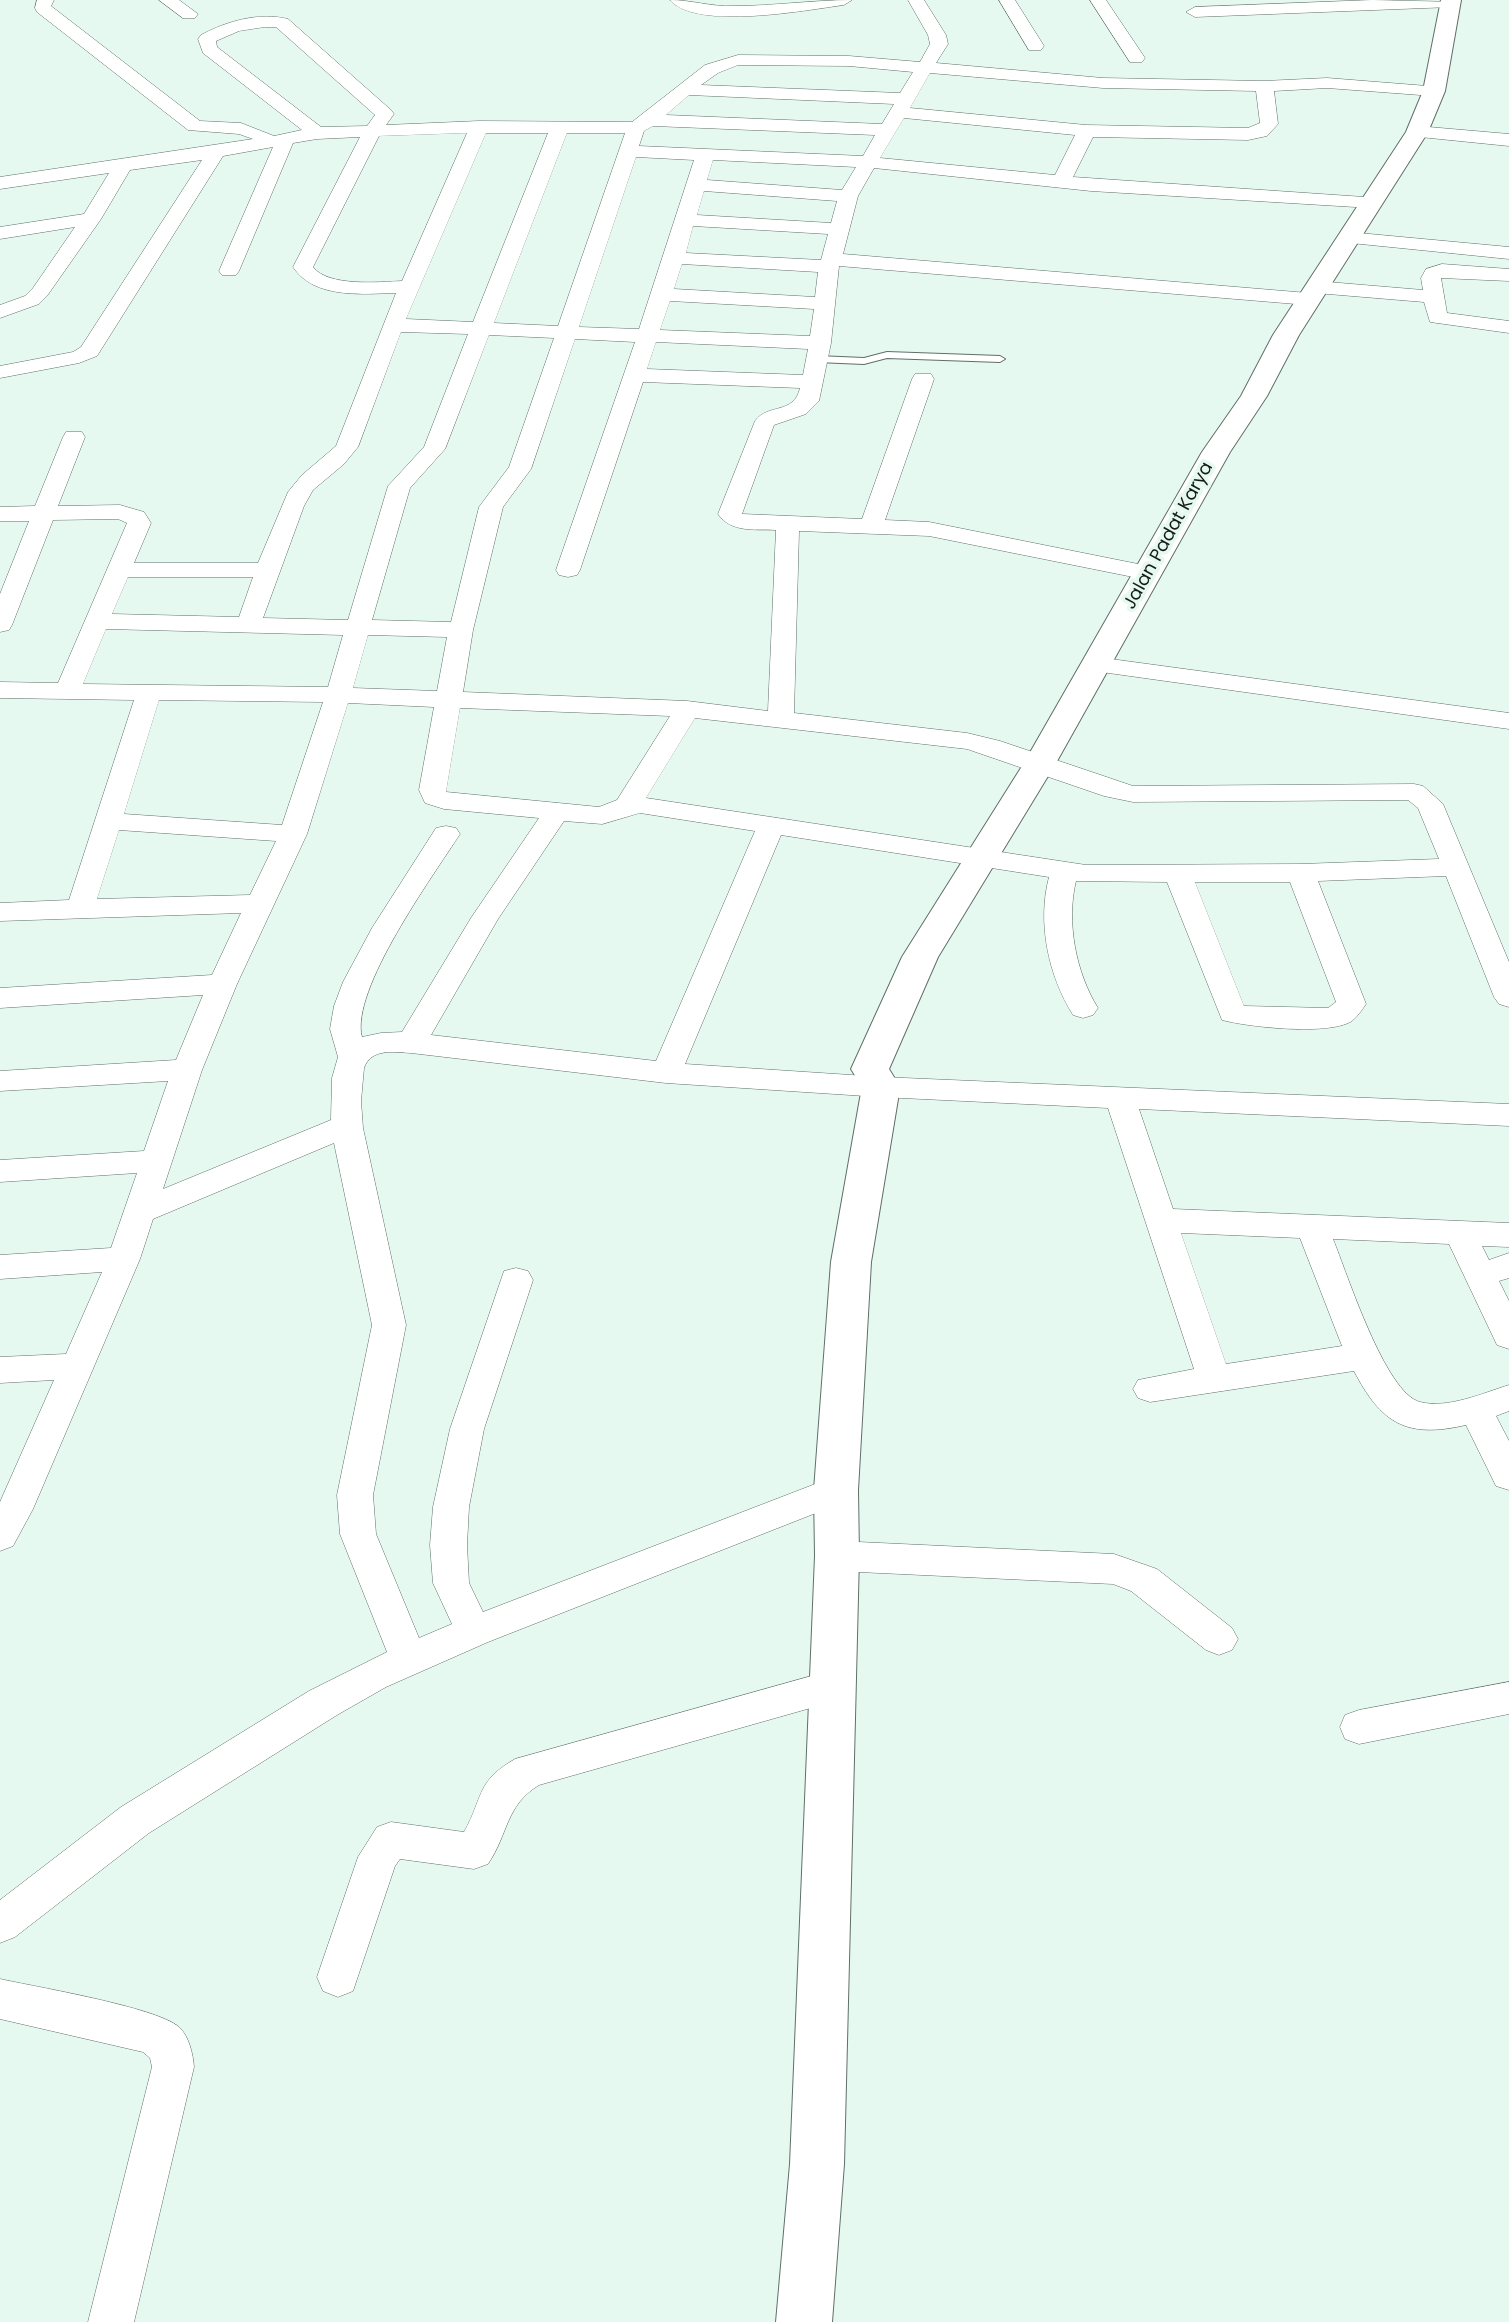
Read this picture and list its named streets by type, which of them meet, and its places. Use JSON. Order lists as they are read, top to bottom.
{
  "streets": {
    "street": ["Jalan Padat Karya"]
  }
}
